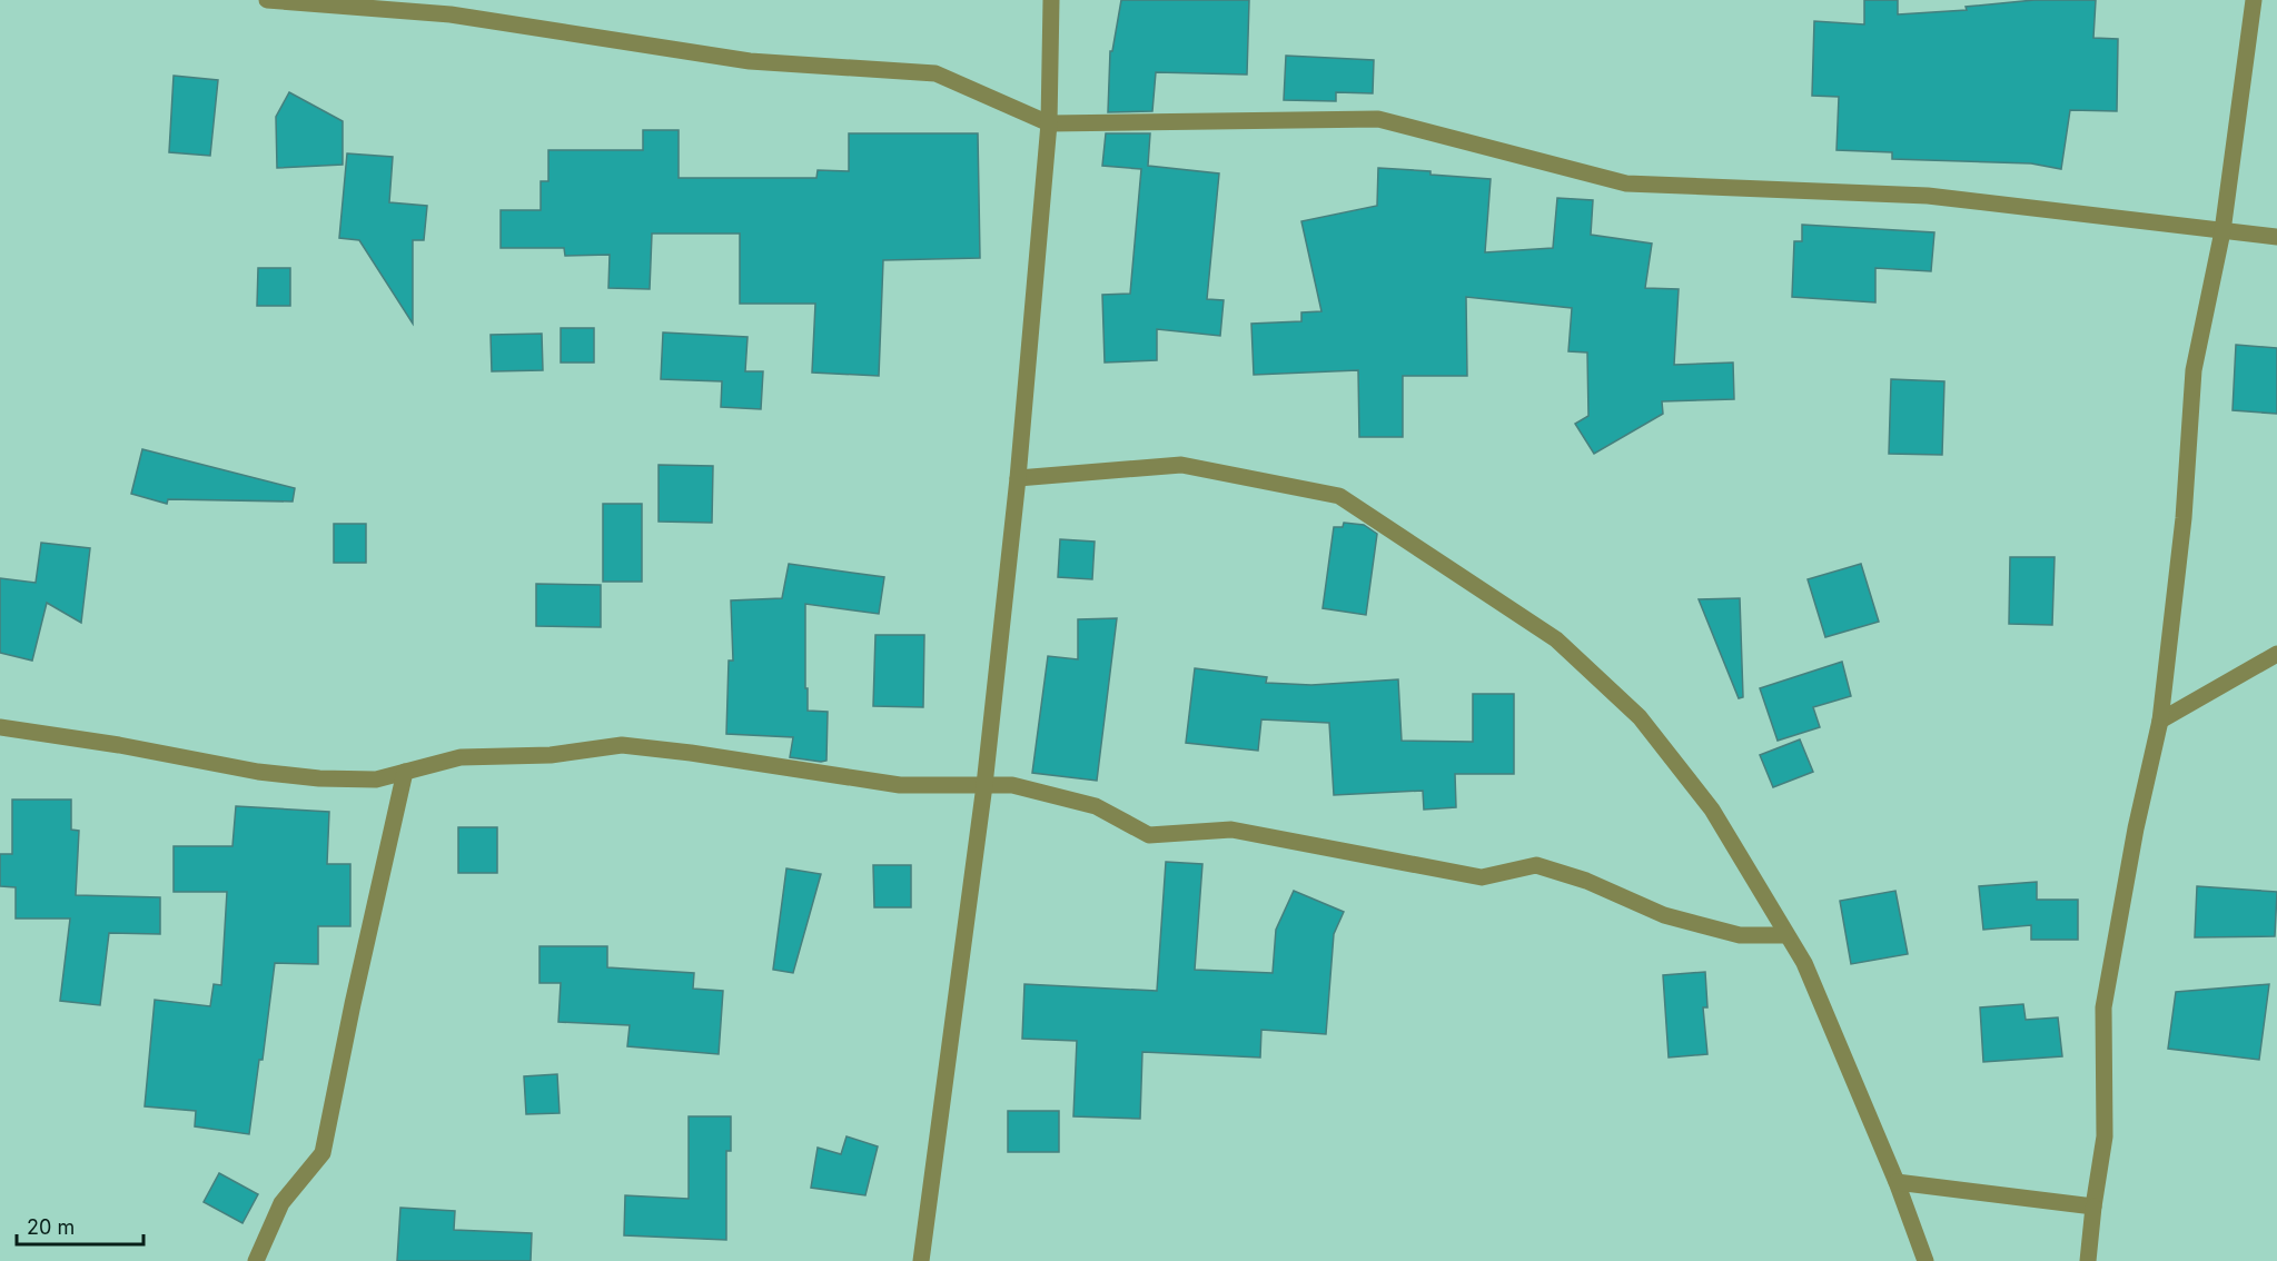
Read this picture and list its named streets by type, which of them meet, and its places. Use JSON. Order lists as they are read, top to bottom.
{
  "scale_bar": "20 m"
}
